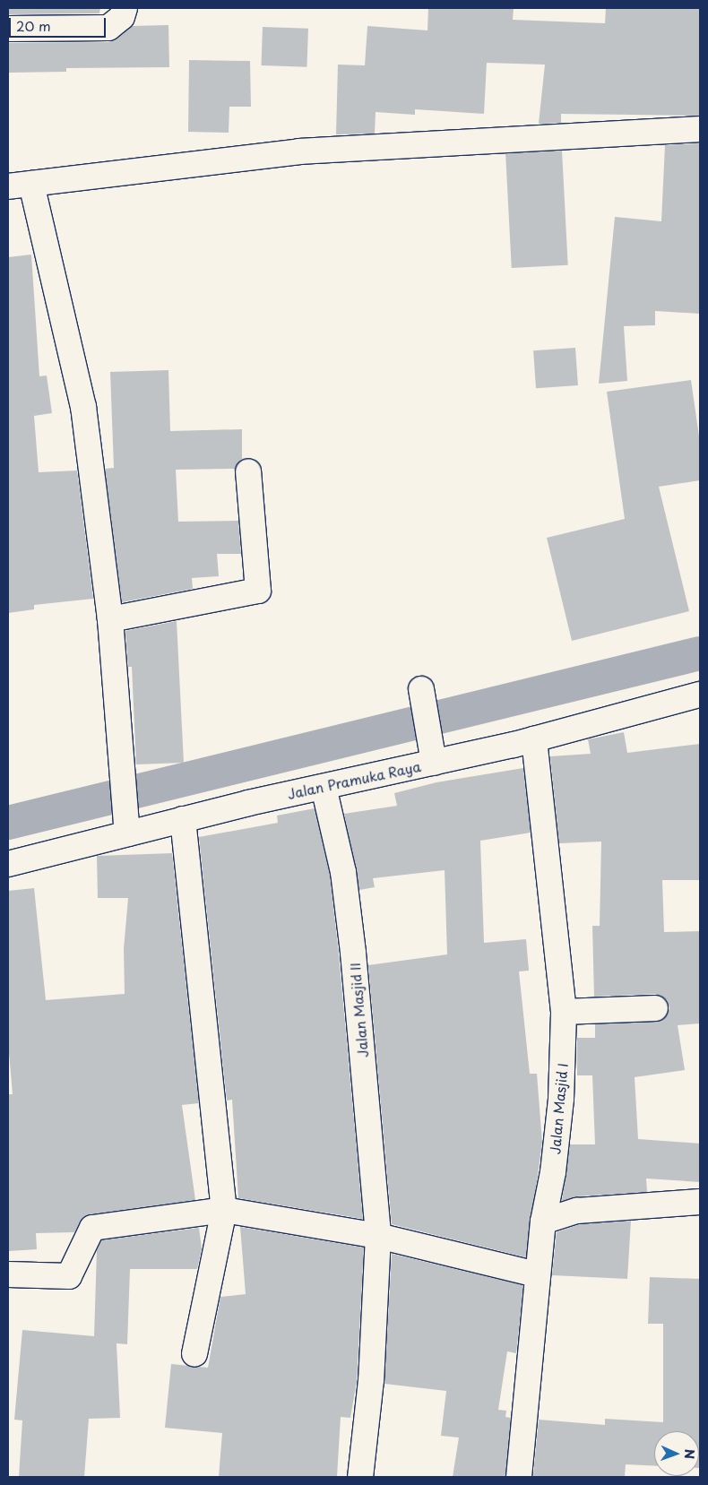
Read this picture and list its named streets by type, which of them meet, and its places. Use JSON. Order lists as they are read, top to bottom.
{
  "streets": {
    "street": ["Jalan Pramuka Raya", "Jalan Masjid II", "Jalan Masjid I"]
  },
  "crossings": [
    ["Jalan Pramuka Raya", "Jalan Masjid II"],
    ["Jalan Pramuka Raya", "Jalan Masjid I"]
  ],
  "scale_bar": "20 m",
  "north": "right"
}
